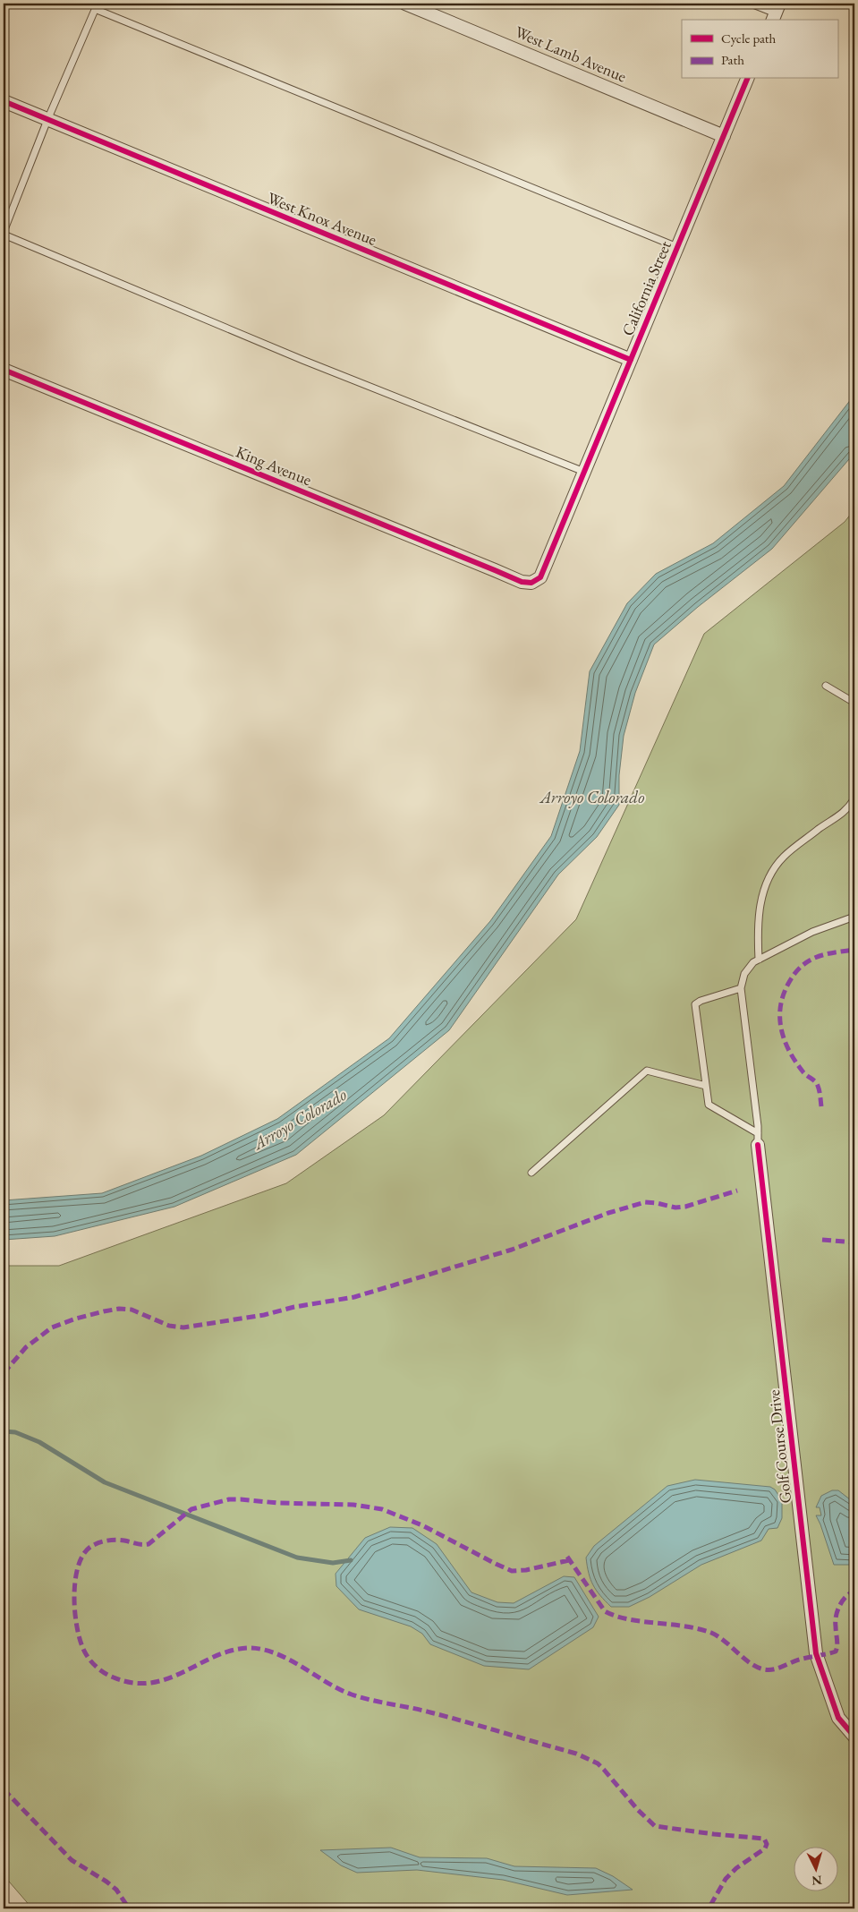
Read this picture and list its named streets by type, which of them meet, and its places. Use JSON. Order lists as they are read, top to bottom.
{
  "streets": {
    "street": [
      "West Lamb Avenue",
      "West Knox Avenue",
      "California Street",
      "King Avenue",
      "Golf Course Drive"
    ]
  },
  "crossings": [
    ["West Lamb Avenue", "California Street"],
    ["West Knox Avenue", "California Street"],
    ["California Street", "King Avenue"]
  ],
  "water": ["Arroyo Colorado"],
  "legend": ["Cycle path", "Path"],
  "north": "bottom"
}
